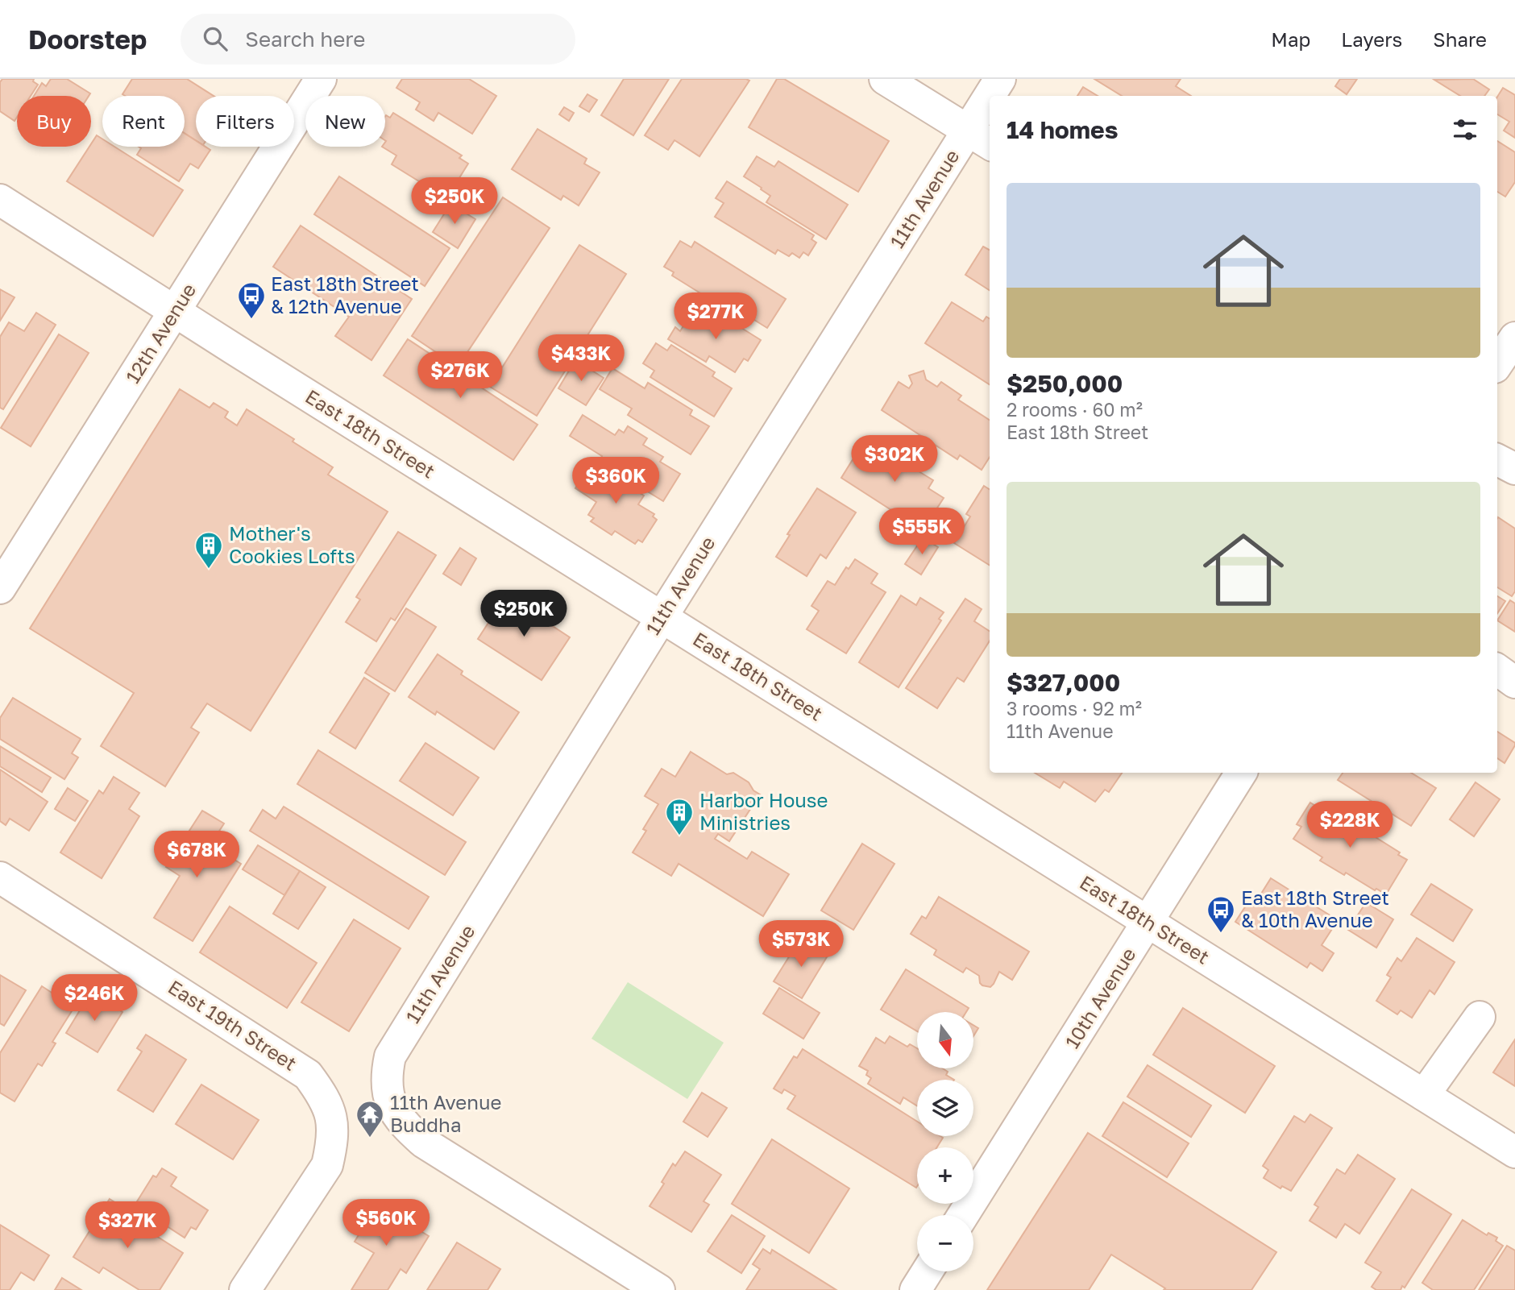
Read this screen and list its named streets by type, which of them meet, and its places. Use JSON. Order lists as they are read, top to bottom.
{
  "streets": {
    "street": [
      "11th Avenue",
      "12th Avenue",
      "East 18th Street",
      "10th Avenue",
      "East 19th Street"
    ]
  },
  "crossings": [
    ["11th Avenue", "East 18th Street"],
    ["12th Avenue", "East 18th Street"],
    ["East 18th Street", "10th Avenue"]
  ],
  "places": {
    "bus stop": ["East 18th Street & 12th Avenue", "East 18th Street & 10th Avenue"],
    "building": ["Mother's Cookies Lofts", "Harbor House Ministries"],
    "temple": ["11th Avenue Buddha"]
  },
  "north": "bottom",
  "page": {
    "header": "Doorstep",
    "search": "Search here",
    "nav": ["Map", "Layers", "Share"],
    "chip": [
      "Buy",
      "Rent",
      "Filters",
      "New"
    ],
    "heading": "14 homes",
    "list": [
      {
        "name": "$250,000",
        "note": "2 rooms · 60 m² · East 18th Street"
      },
      {
        "name": "$327,000",
        "note": "3 rooms · 92 m² · 11th Avenue"
      }
    ],
    "price": [
      "$250K",
      "$277K",
      "$433K",
      "$276K",
      "$302K",
      "$360K",
      "$555K",
      "$250K",
      "$228K",
      "$678K",
      "$573K",
      "$246K",
      "$560K",
      "$327K"
    ],
    "map_buttons": ["+", "−"]
  }
}
